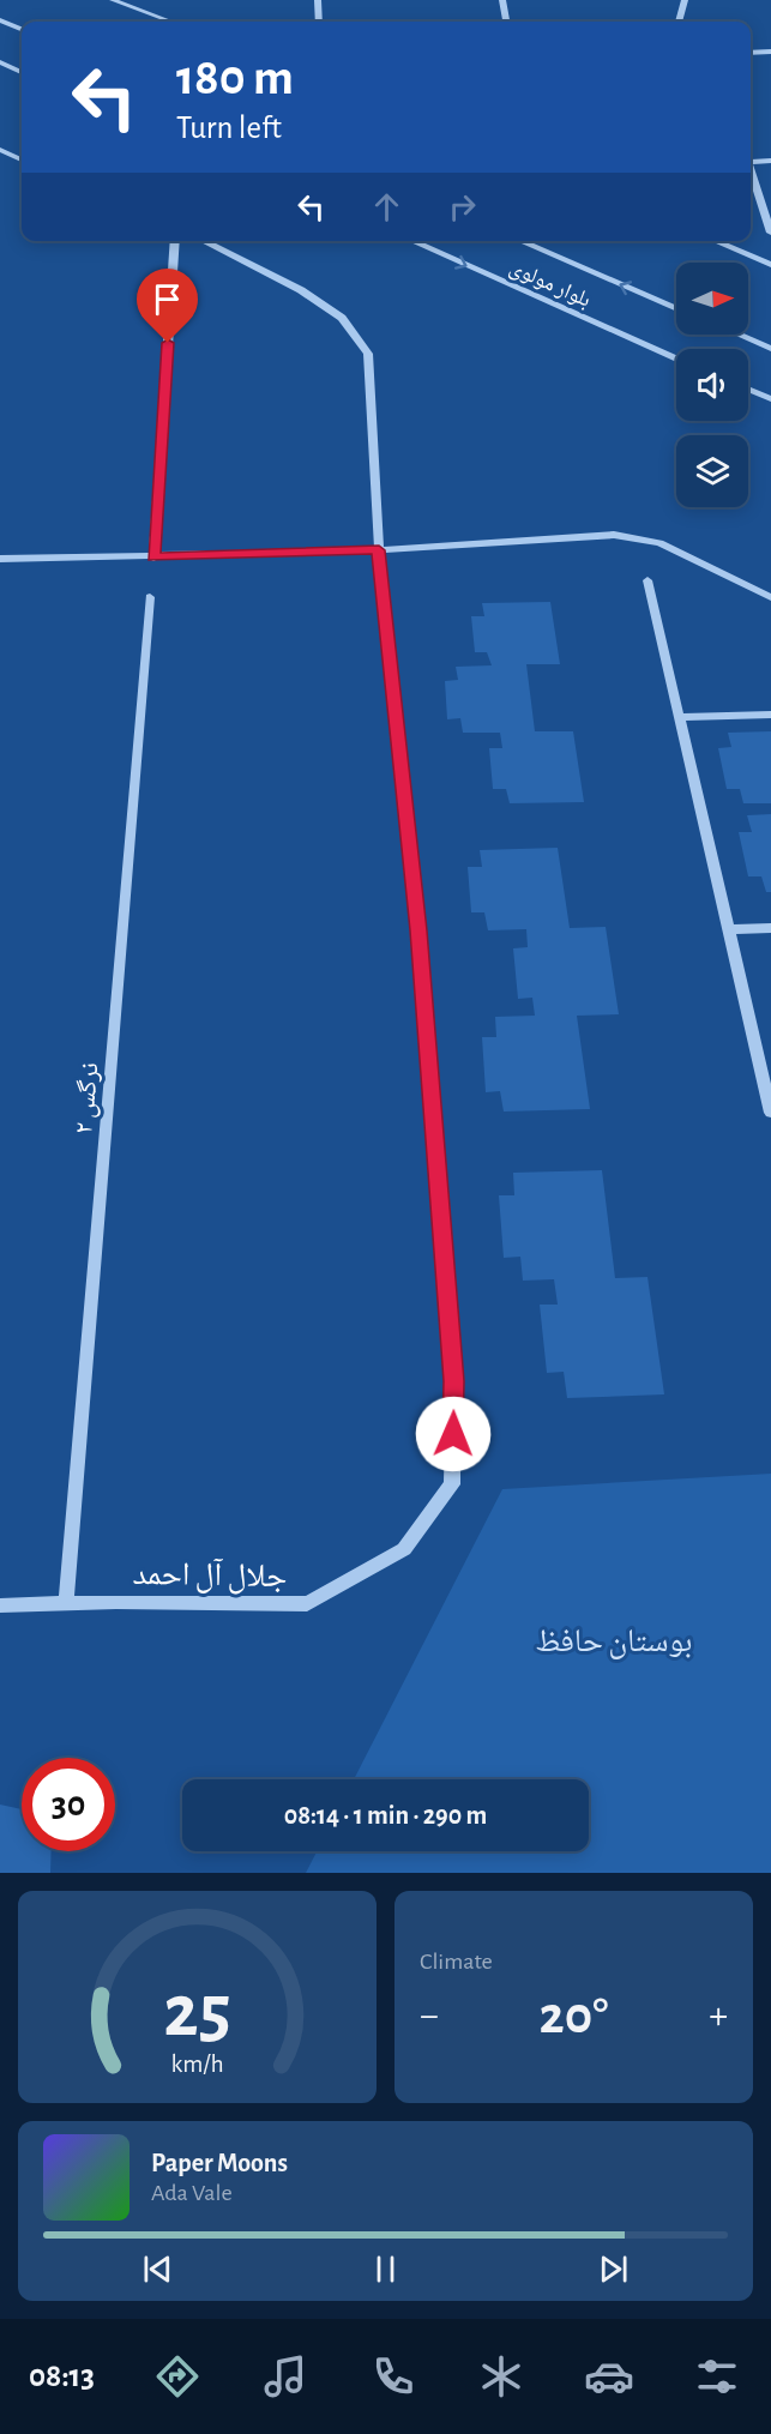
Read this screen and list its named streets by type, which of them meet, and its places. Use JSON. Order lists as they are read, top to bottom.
{
  "streets": {
    "street": ["بلوار مولوی", "نرگس ۲", "جلال آل احمد"]
  },
  "crossings": [
    ["نرگس ۲", "جلال آل احمد"]
  ],
  "parks": ["بوستان حافظ"],
  "north": "right",
  "page": {
    "turn": ["180 m", "Turn left"],
    "limit": "30",
    "trip": "08:14 · 1 min · 290 m",
    "tile": "Climate",
    "heat": ["−", "20°", "+"],
    "song": ["Paper Moons", "Ada Vale"],
    "tabs": "08:13",
    "gauge": ["25", "km/h"]
  }
}
